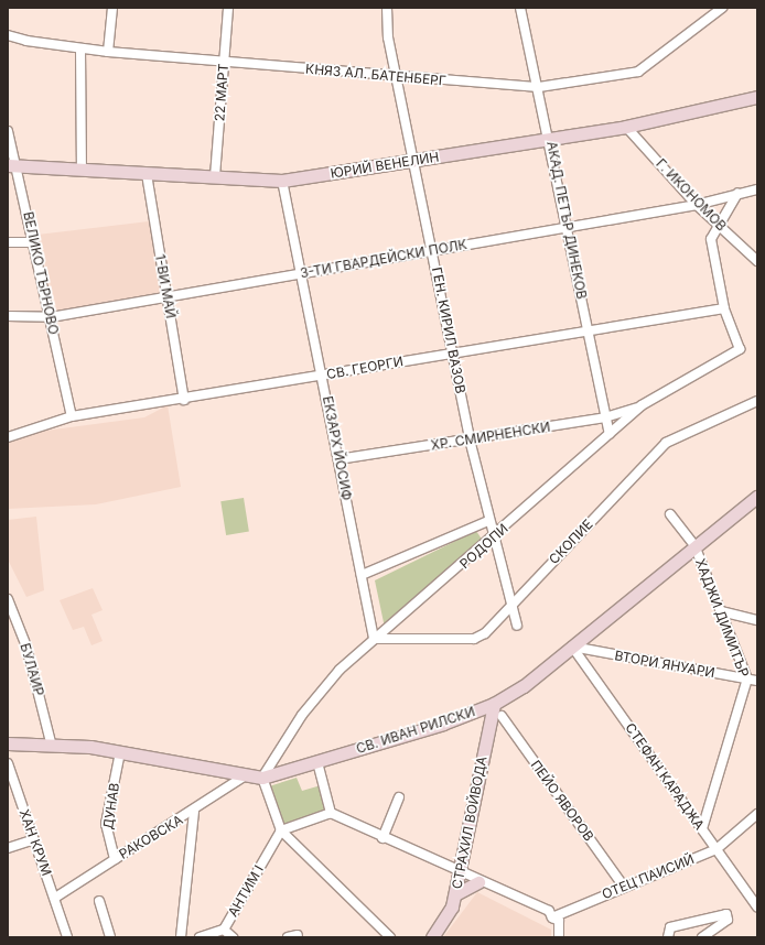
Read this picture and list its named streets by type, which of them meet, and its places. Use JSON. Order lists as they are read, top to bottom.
{
  "streets": {
    "street": [
      "КНЯЗ АЛ. БАТЕНБЕРГ",
      "22 МАРТ",
      "ЮРИЙ ВЕНЕЛИН",
      "Г. ИКОНОМОВ",
      "АКАД. ПЕТЪР ДИНЕКОВ",
      "3-ТИ ГВАРДЕЙСКИ ПОЛК",
      "ВЕЛИКО ТЪРНОВО",
      "1-ВИ МАЙ",
      "ГЕН. КИРИЛ ВАЗОВ",
      "СВ. ГЕОРГИ",
      "ХР. СМИРНЕНСКИ",
      "ЕКЗАРХ ЙОСИФ",
      "СКОПИЕ",
      "РОДОПИ",
      "ХАДЖИ ДИМИТЪР",
      "ВТОРИ ЯНУАРИ",
      "БУЛАИР",
      "СВ. ИВАН РИЛСКИ",
      "СТЕФАН КАРАДЖА",
      "ПЕЙО ЯВОРОВ",
      "ДУНАВ",
      "СТРАХИЛ ВОЙВОДА",
      "РАКОВСКА",
      "ХАН КРУМ",
      "ОТЕЦ ПАИСИЙ",
      "АНТИМ I"
    ]
  },
  "crossings": [
    ["КНЯЗ АЛ. БАТЕНБЕРГ", "22 МАРТ"],
    ["КНЯЗ АЛ. БАТЕНБЕРГ", "АКАД. ПЕТЪР ДИНЕКОВ"],
    ["КНЯЗ АЛ. БАТЕНБЕРГ", "ГЕН. КИРИЛ ВАЗОВ"],
    ["22 МАРТ", "ЮРИЙ ВЕНЕЛИН"],
    ["ЮРИЙ ВЕНЕЛИН", "Г. ИКОНОМОВ"],
    ["ЮРИЙ ВЕНЕЛИН", "АКАД. ПЕТЪР ДИНЕКОВ"],
    ["ЮРИЙ ВЕНЕЛИН", "ВЕЛИКО ТЪРНОВО"],
    ["ЮРИЙ ВЕНЕЛИН", "1-ВИ МАЙ"],
    ["ЮРИЙ ВЕНЕЛИН", "ГЕН. КИРИЛ ВАЗОВ"],
    ["ЮРИЙ ВЕНЕЛИН", "ЕКЗАРХ ЙОСИФ"],
    ["Г. ИКОНОМОВ", "3-ТИ ГВАРДЕЙСКИ ПОЛК"],
    ["АКАД. ПЕТЪР ДИНЕКОВ", "3-ТИ ГВАРДЕЙСКИ ПОЛК"],
    ["АКАД. ПЕТЪР ДИНЕКОВ", "СВ. ГЕОРГИ"],
    ["АКАД. ПЕТЪР ДИНЕКОВ", "ХР. СМИРНЕНСКИ"],
    ["АКАД. ПЕТЪР ДИНЕКОВ", "РОДОПИ"],
    ["3-ТИ ГВАРДЕЙСКИ ПОЛК", "ВЕЛИКО ТЪРНОВО"],
    ["3-ТИ ГВАРДЕЙСКИ ПОЛК", "1-ВИ МАЙ"],
    ["3-ТИ ГВАРДЕЙСКИ ПОЛК", "ГЕН. КИРИЛ ВАЗОВ"],
    ["3-ТИ ГВАРДЕЙСКИ ПОЛК", "ЕКЗАРХ ЙОСИФ"],
    ["ВЕЛИКО ТЪРНОВО", "СВ. ГЕОРГИ"],
    ["1-ВИ МАЙ", "СВ. ГЕОРГИ"],
    ["ГЕН. КИРИЛ ВАЗОВ", "СВ. ГЕОРГИ"],
    ["ГЕН. КИРИЛ ВАЗОВ", "ХР. СМИРНЕНСКИ"],
    ["ГЕН. КИРИЛ ВАЗОВ", "СКОПИЕ"],
    ["ГЕН. КИРИЛ ВАЗОВ", "РОДОПИ"],
    ["СВ. ГЕОРГИ", "ЕКЗАРХ ЙОСИФ"],
    ["СВ. ГЕОРГИ", "РОДОПИ"],
    ["ХР. СМИРНЕНСКИ", "ЕКЗАРХ ЙОСИФ"],
    ["ХР. СМИРНЕНСКИ", "РОДОПИ"],
    ["ЕКЗАРХ ЙОСИФ", "СКОПИЕ"],
    ["ЕКЗАРХ ЙОСИФ", "РОДОПИ"],
    ["СКОПИЕ", "РОДОПИ"],
    ["РОДОПИ", "СВ. ИВАН РИЛСКИ"],
    ["ХАДЖИ ДИМИТЪР", "ВТОРИ ЯНУАРИ"],
    ["ХАДЖИ ДИМИТЪР", "СВ. ИВАН РИЛСКИ"],
    ["ХАДЖИ ДИМИТЪР", "СТЕФАН КАРАДЖА"],
    ["ВТОРИ ЯНУАРИ", "СВ. ИВАН РИЛСКИ"],
    ["ВТОРИ ЯНУАРИ", "СТЕФАН КАРАДЖА"],
    ["БУЛАИР", "СВ. ИВАН РИЛСКИ"],
    ["СВ. ИВАН РИЛСКИ", "СТЕФАН КАРАДЖА"],
    ["СВ. ИВАН РИЛСКИ", "ДУНАВ"],
    ["СВ. ИВАН РИЛСКИ", "СТРАХИЛ ВОЙВОДА"],
    ["СВ. ИВАН РИЛСКИ", "РАКОВСКА"],
    ["СТЕФАН КАРАДЖА", "ОТЕЦ ПАИСИЙ"],
    ["ПЕЙО ЯВОРОВ", "ОТЕЦ ПАИСИЙ"],
    ["ДУНАВ", "РАКОВСКА"],
    ["РАКОВСКА", "ХАН КРУМ"]
  ]
}
